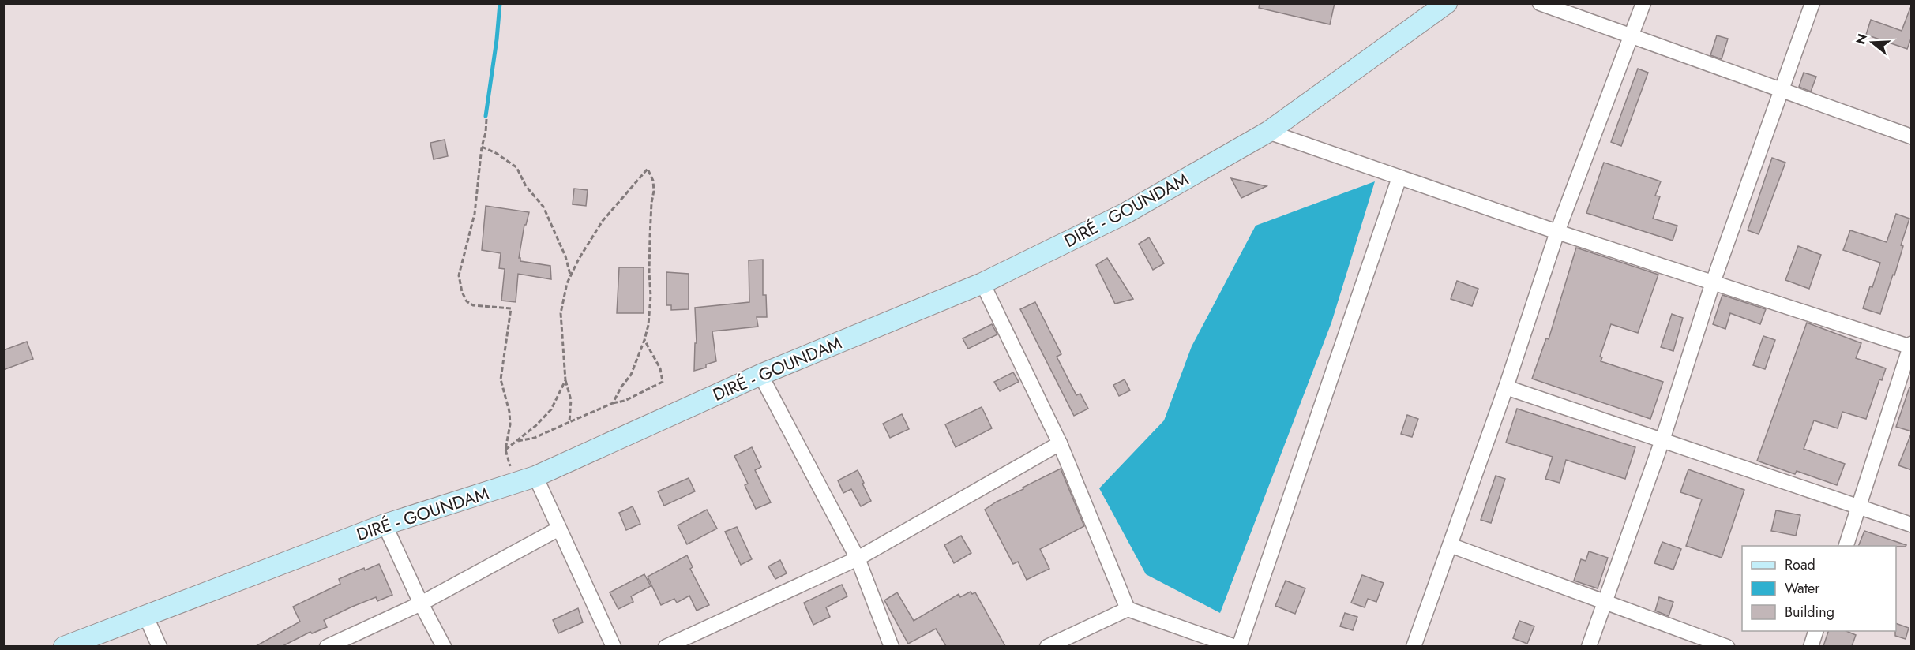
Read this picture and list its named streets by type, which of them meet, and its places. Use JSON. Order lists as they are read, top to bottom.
{
  "streets": {
    "main road": ["DIRÉ - GOUNDAM"]
  },
  "legend": ["Road", "Water", "Building"],
  "north": "left"
}
